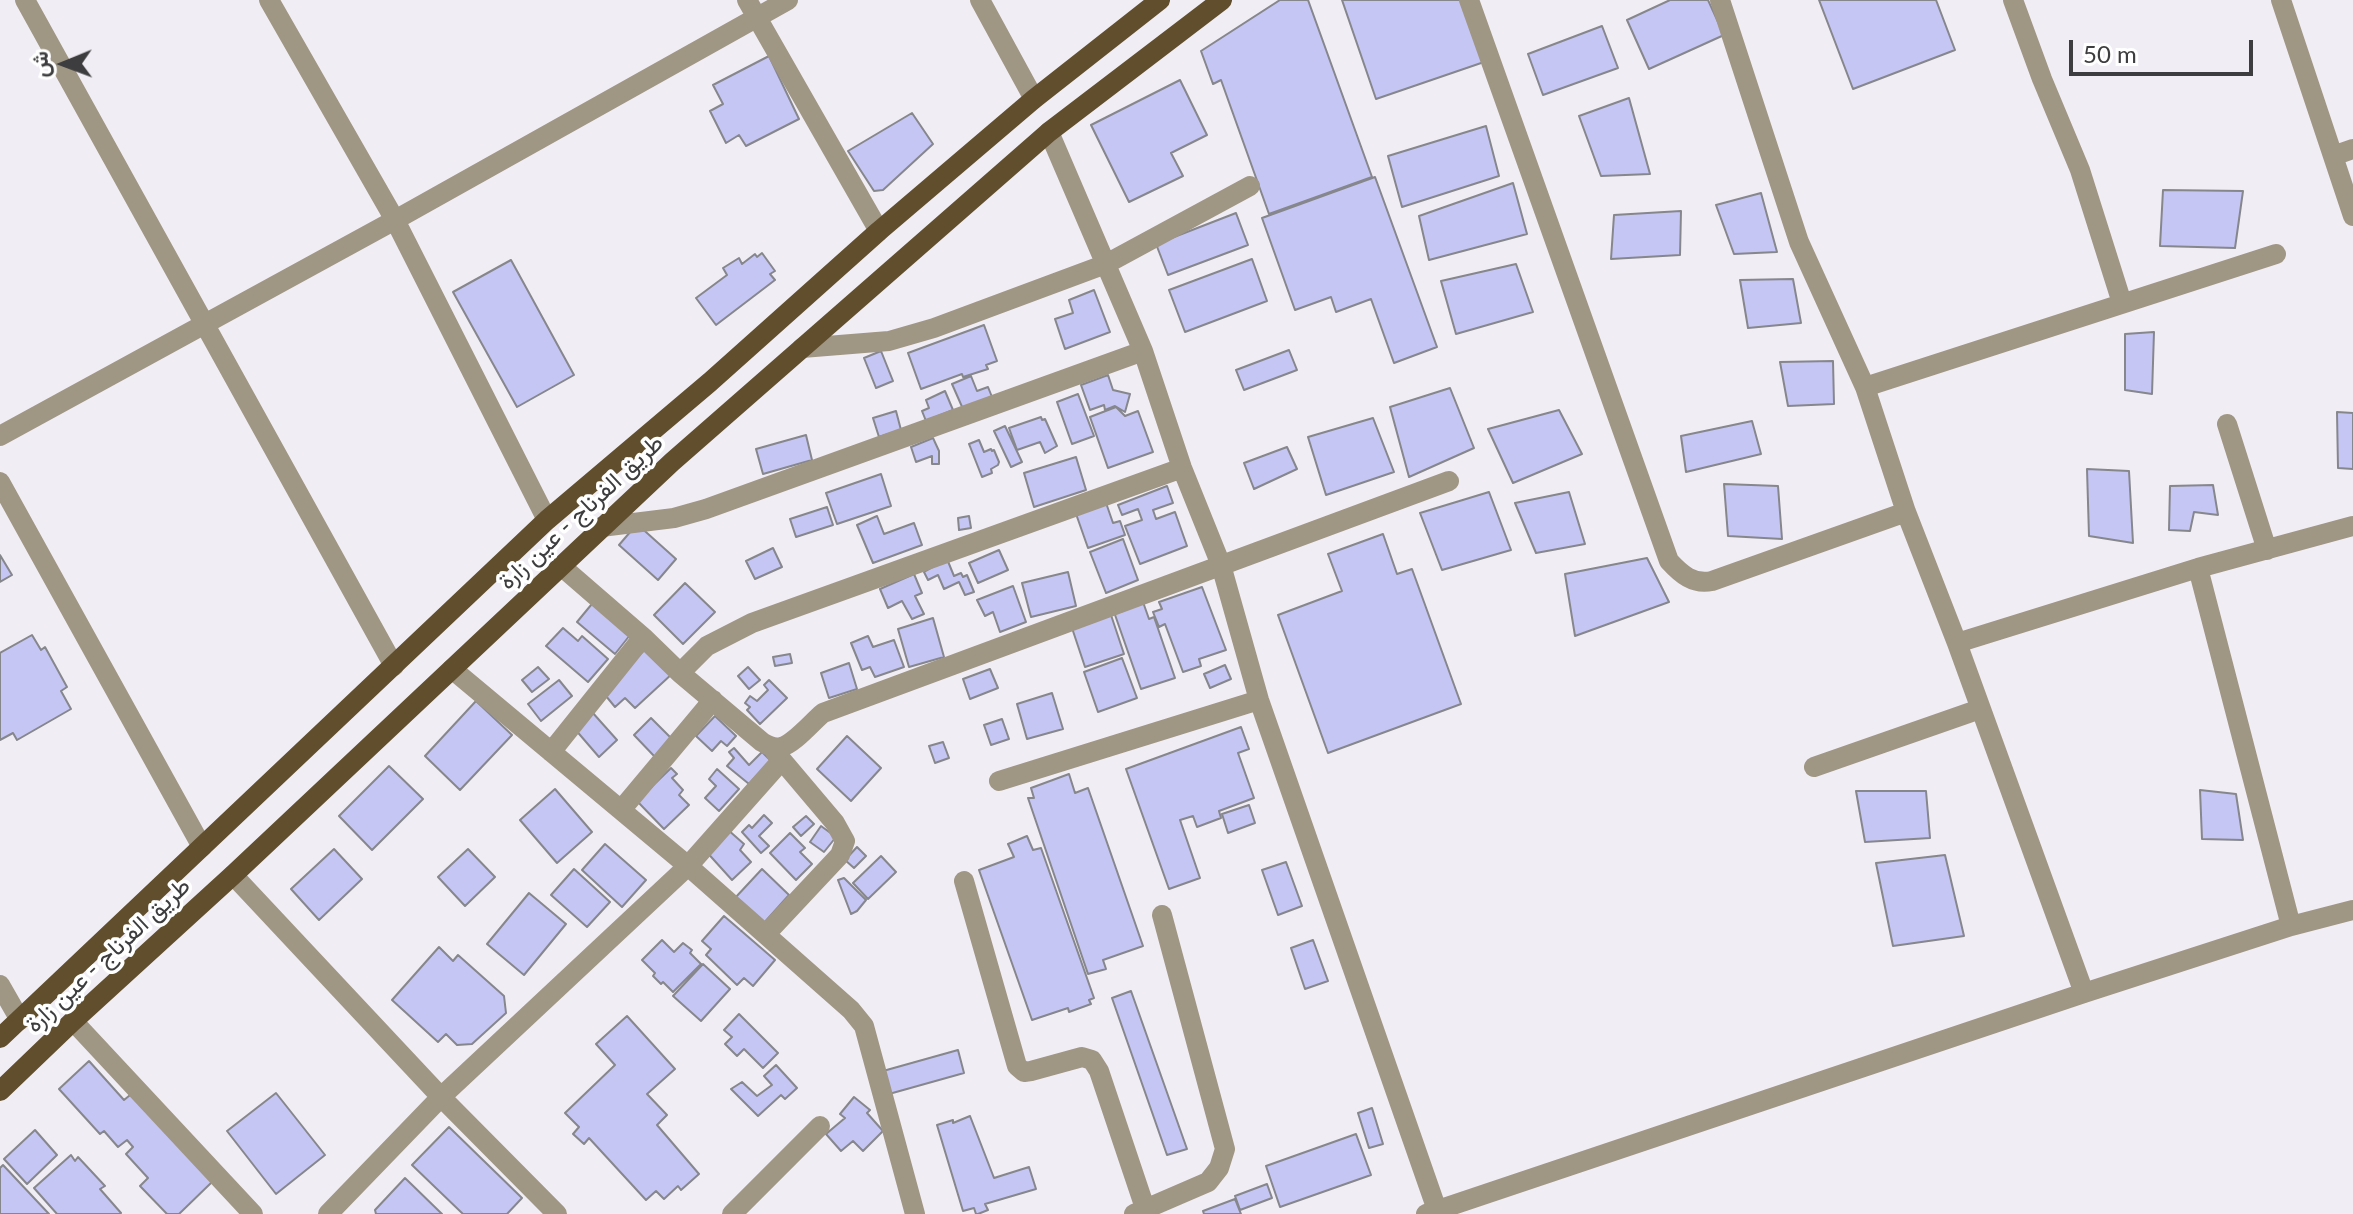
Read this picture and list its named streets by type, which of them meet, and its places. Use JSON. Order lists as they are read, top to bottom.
{
  "streets": {
    "main road": ["طريق الفرناج - عين زارة"]
  },
  "scale_bar": "50 m",
  "north": "left"
}
